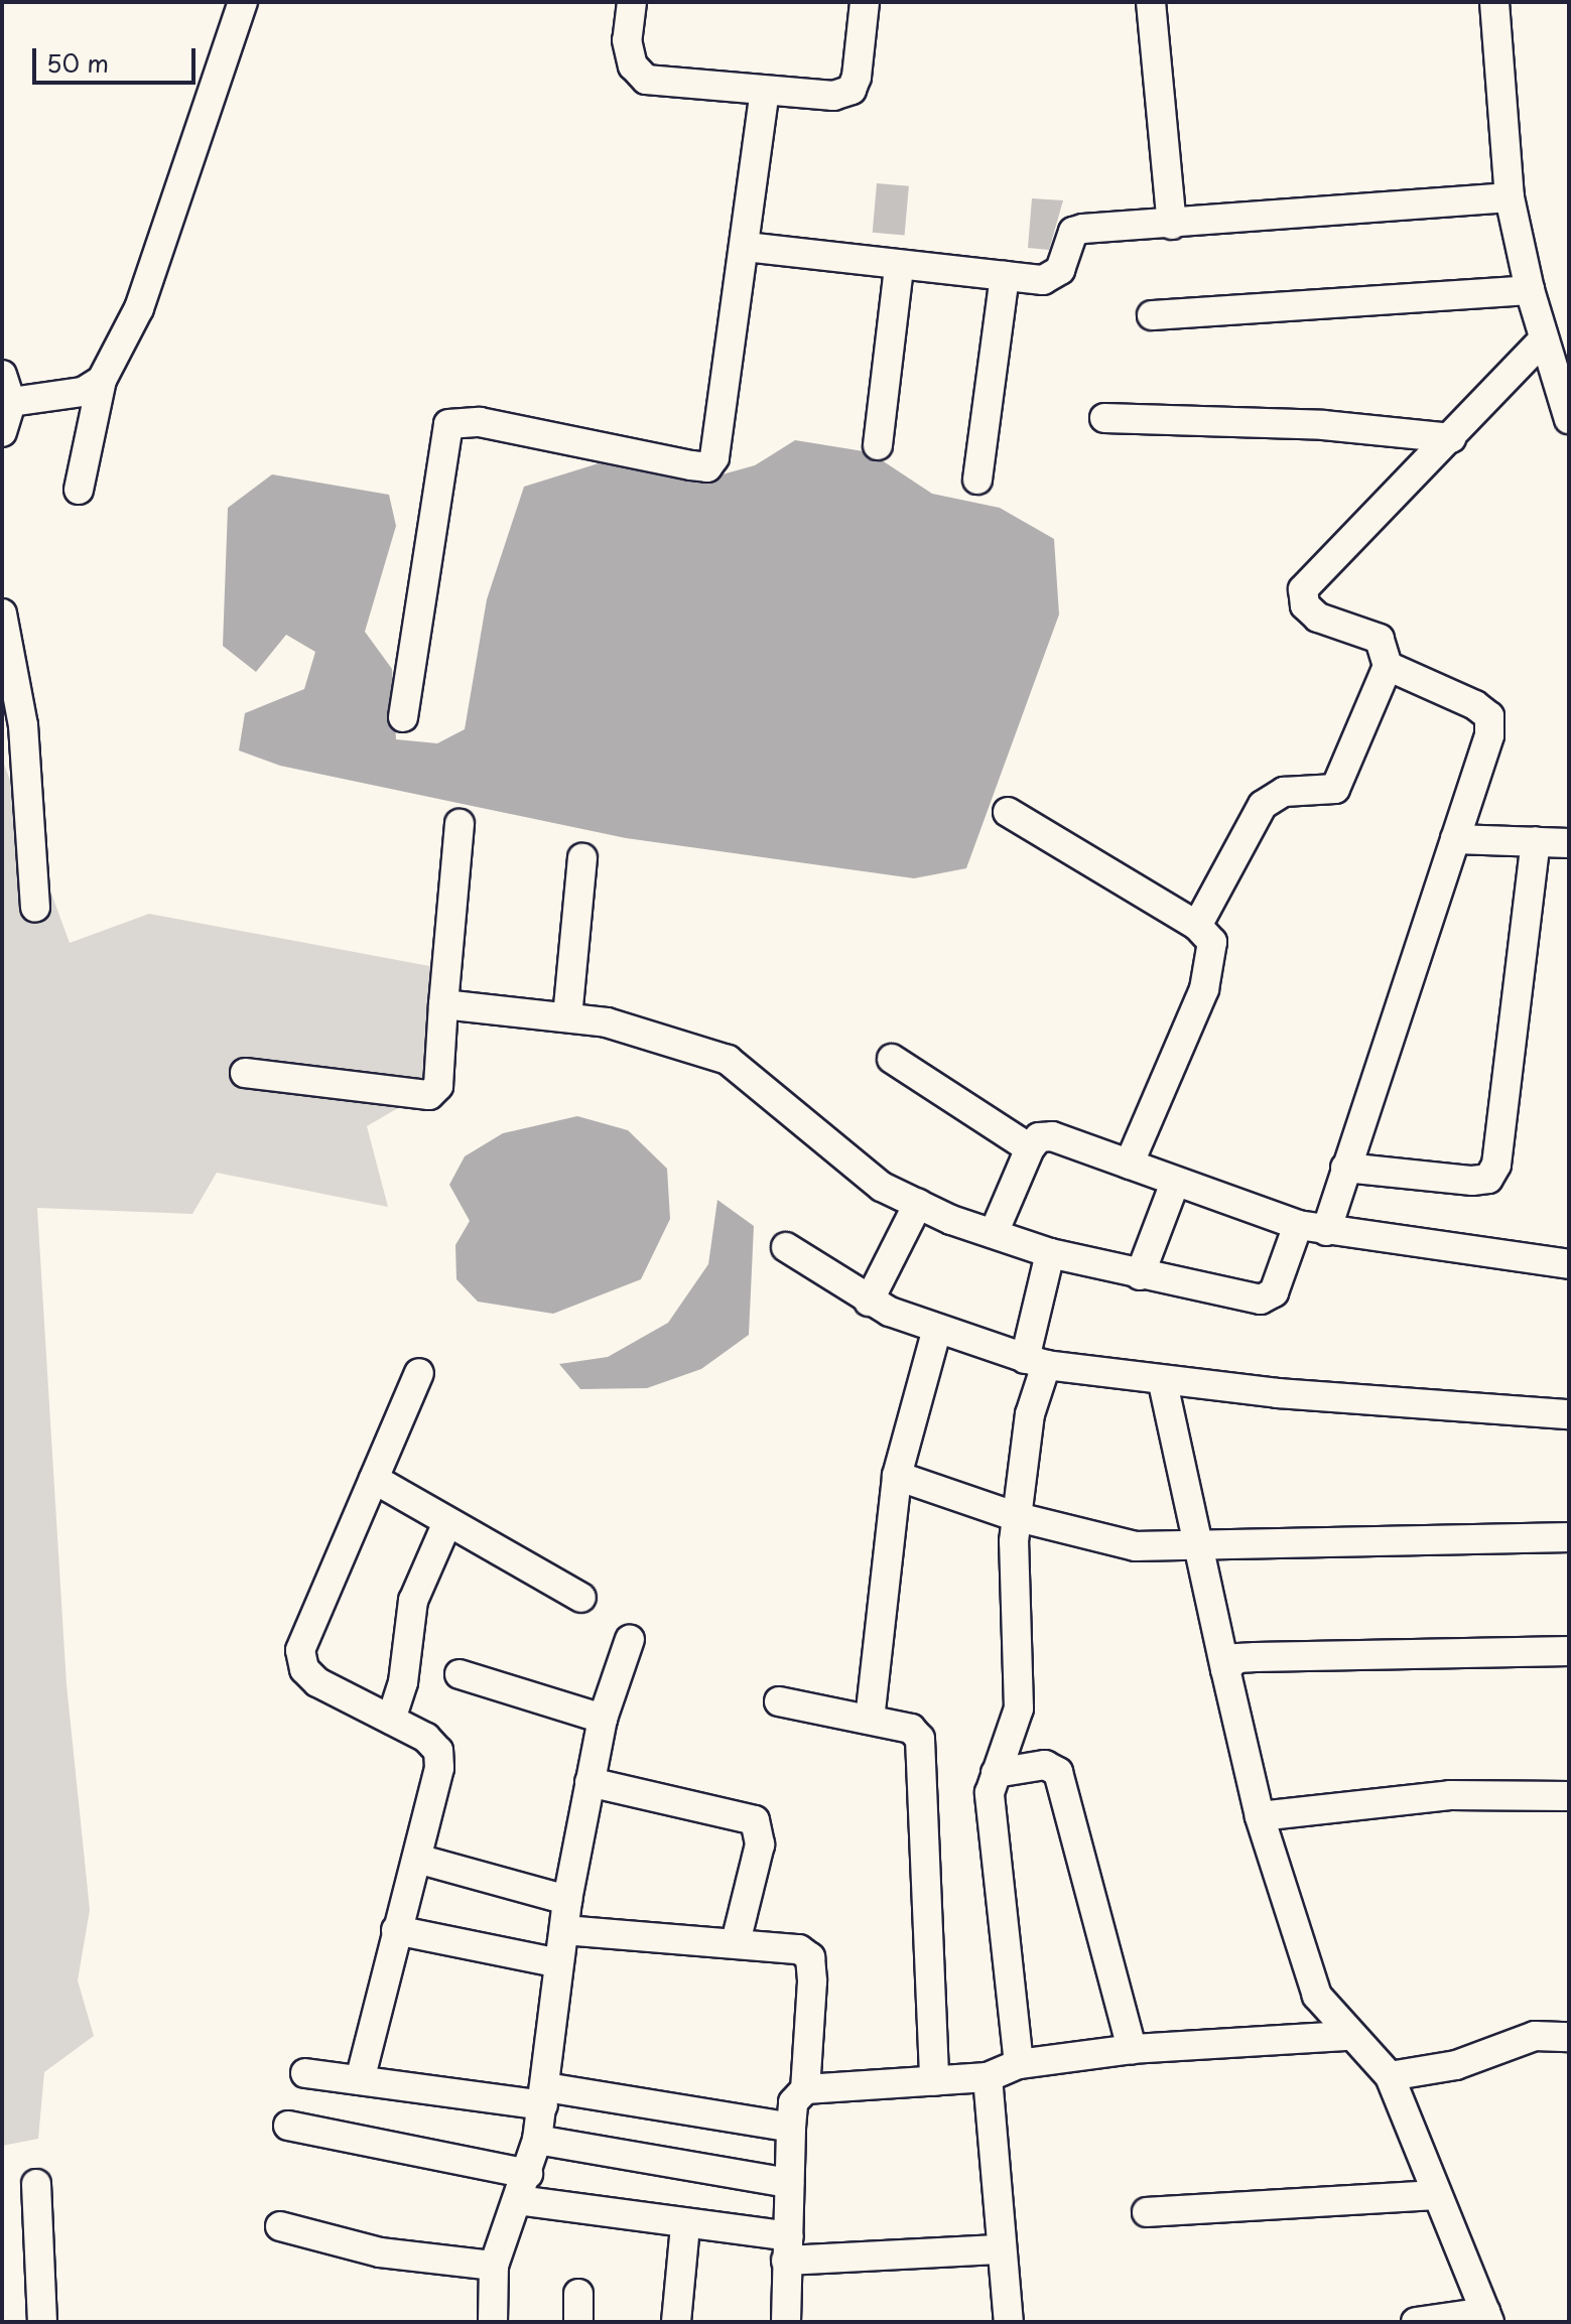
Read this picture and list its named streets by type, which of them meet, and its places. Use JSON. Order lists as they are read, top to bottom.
{
  "scale_bar": "50 m"
}
